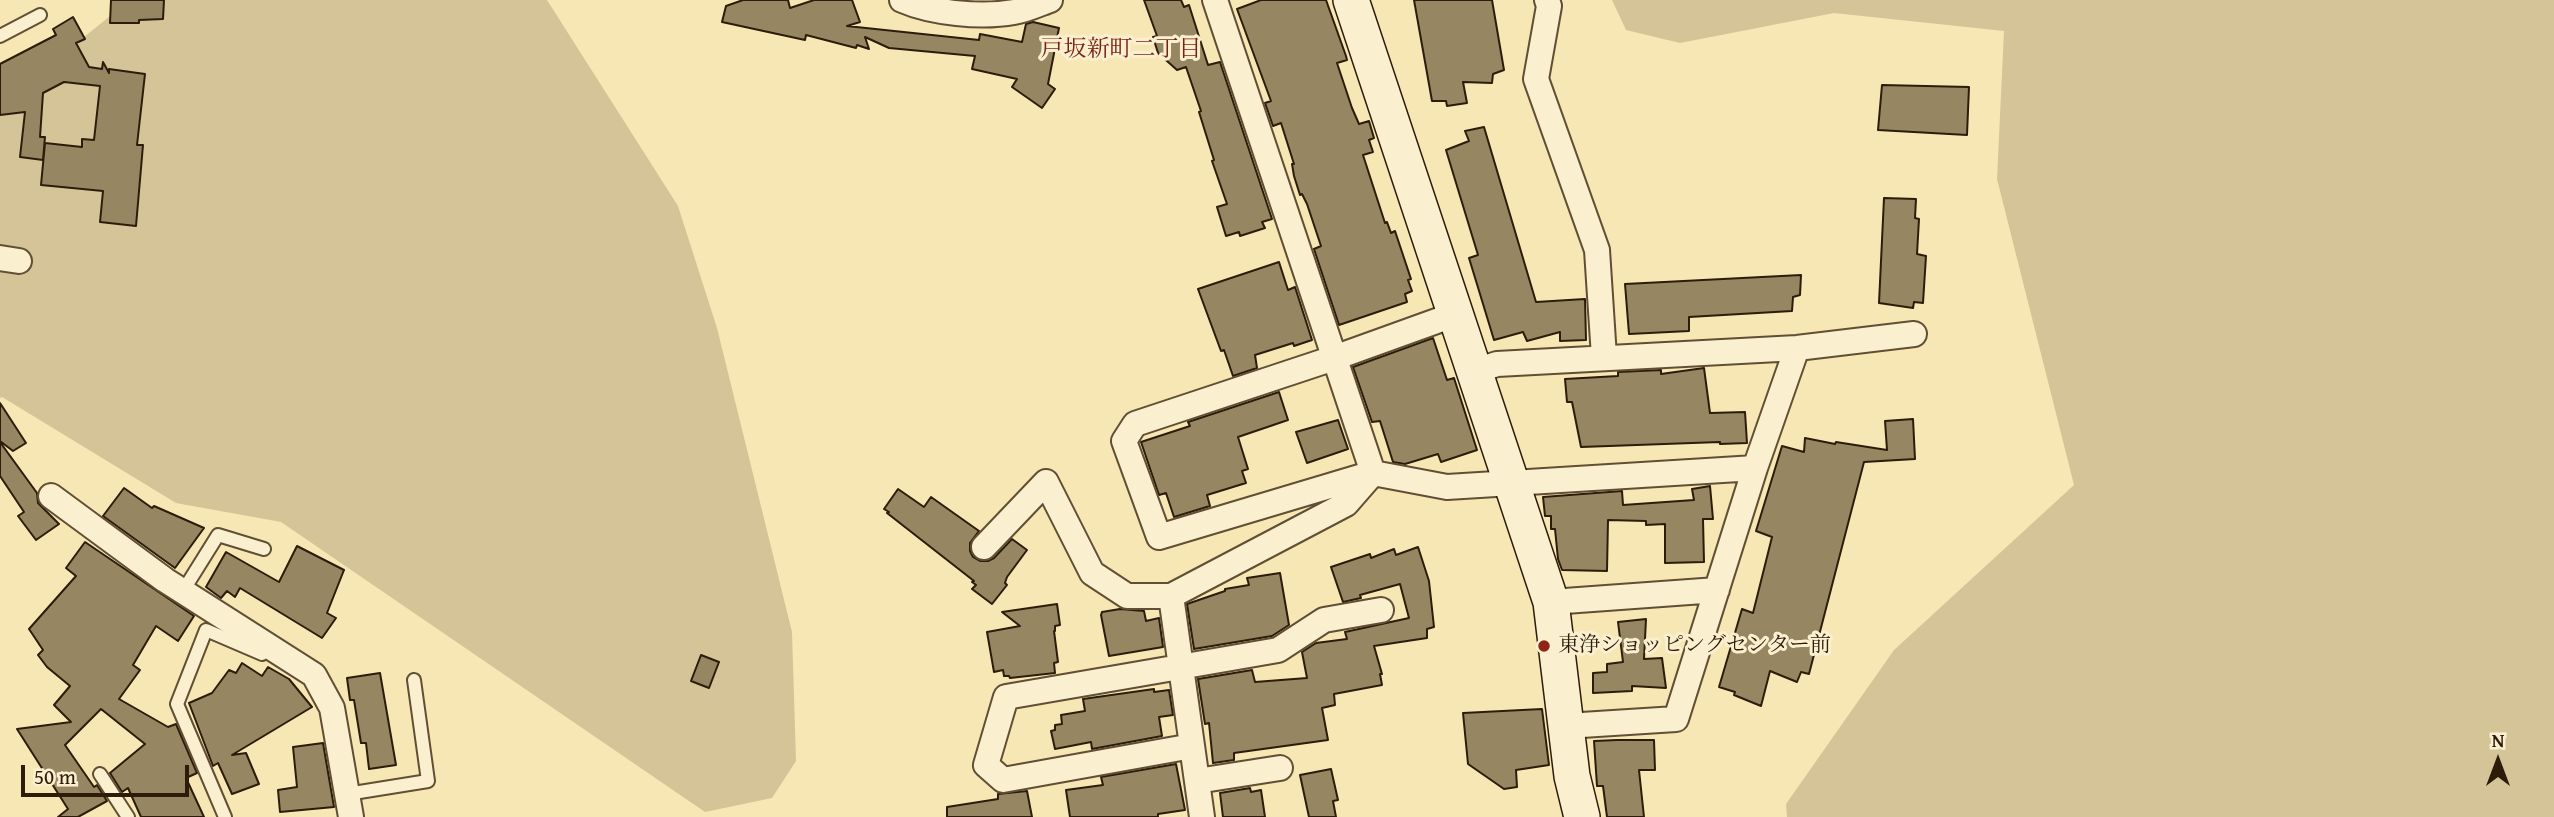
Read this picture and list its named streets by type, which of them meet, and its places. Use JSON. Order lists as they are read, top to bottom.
{
  "districts": ["戸坂新町二丁目"],
  "places": ["東浄ショッピングセンター前"],
  "scale_bar": "50 m",
  "north": "top"
}
